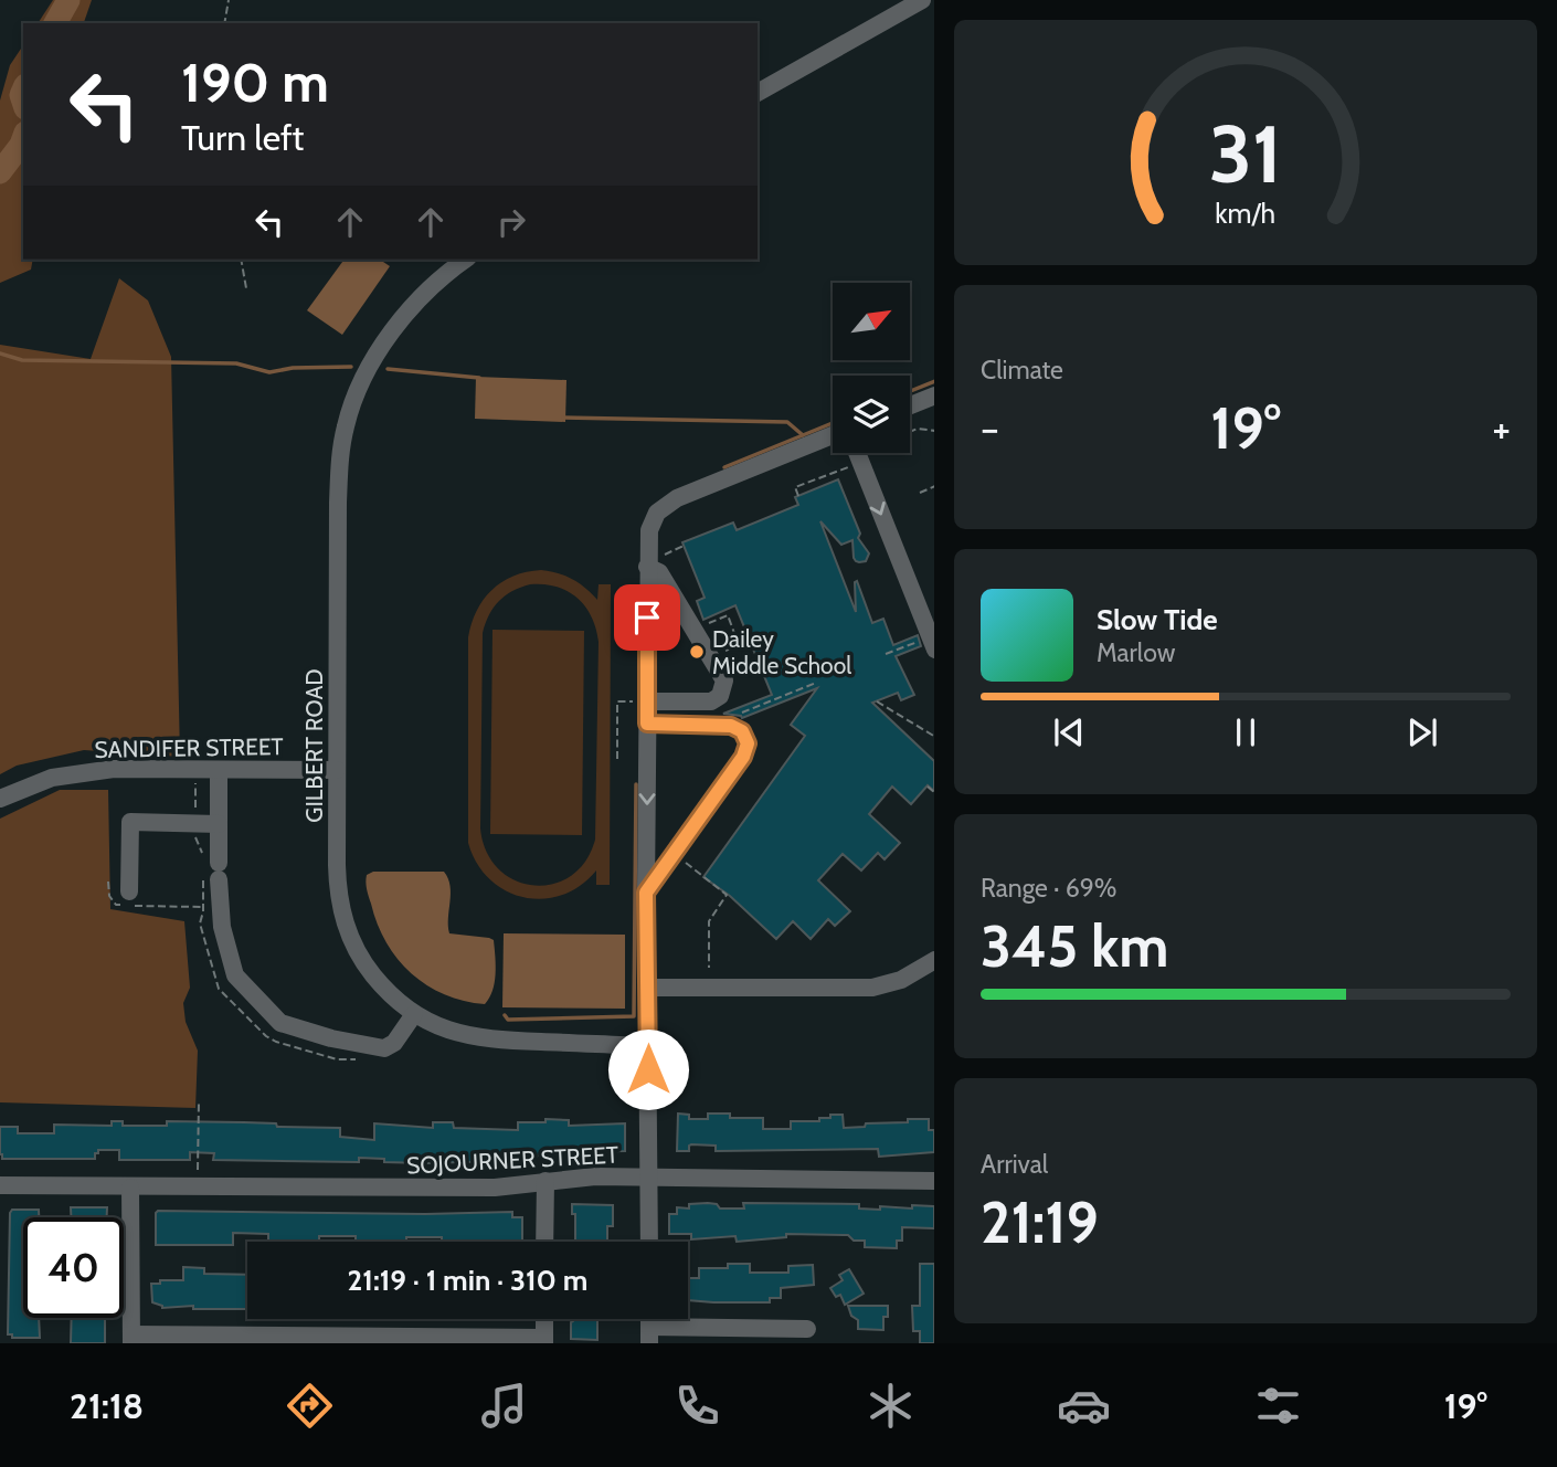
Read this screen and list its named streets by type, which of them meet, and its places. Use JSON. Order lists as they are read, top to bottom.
{
  "streets": {
    "street": ["GILBERT ROAD", "SANDIFER STREET", "SOJOURNER STREET"]
  },
  "crossings": [
    ["GILBERT ROAD", "SANDIFER STREET"]
  ],
  "places": ["Dailey Middle School"],
  "north": "top right",
  "page": {
    "turn": ["190 m", "Turn left"],
    "tile": [
      "Climate",
      ["Range · 69%", "345 km"],
      ["Arrival", "21:19"]
    ],
    "heat": ["−", "19°", "+"],
    "song": ["Slow Tide", "Marlow"],
    "limit": "40",
    "trip": "21:19 · 1 min · 310 m",
    "tabs": ["21:18", "19°"],
    "gauge": ["31", "km/h"]
  }
}
